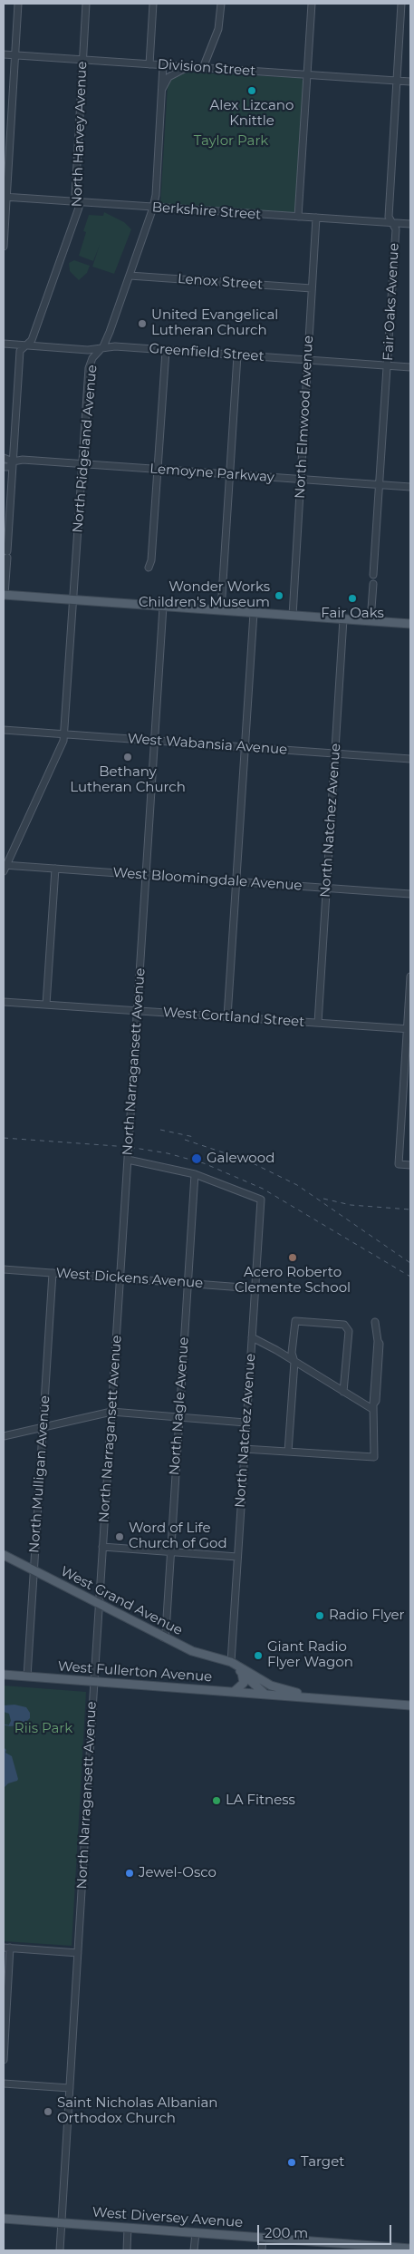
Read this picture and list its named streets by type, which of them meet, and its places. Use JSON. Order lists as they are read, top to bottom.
{
  "streets": {
    "main road": ["West Grand Avenue", "West Fullerton Avenue", "West Diversey Avenue"],
    "street": [
      "Division Street",
      "North Harvey Avenue",
      "Berkshire Street",
      "Lenox Street",
      "Fair Oaks Avenue",
      "Greenfield Street",
      "North Elmwood Avenue",
      "North Ridgeland Avenue",
      "Lemoyne Parkway",
      "West Wabansia Avenue",
      "North Natchez Avenue",
      "West Bloomingdale Avenue",
      "West Cortland Street",
      "North Narragansett Avenue",
      "West Dickens Avenue",
      "North Nagle Avenue",
      "North Mulligan Avenue"
    ]
  },
  "crossings": [
    ["Division Street", "North Harvey Avenue"],
    ["Division Street", "Fair Oaks Avenue"],
    ["Division Street", "North Ridgeland Avenue"],
    ["North Harvey Avenue", "Berkshire Street"],
    ["North Harvey Avenue", "Greenfield Street"],
    ["North Harvey Avenue", "Lemoyne Parkway"],
    ["Berkshire Street", "Fair Oaks Avenue"],
    ["Berkshire Street", "North Elmwood Avenue"],
    ["Berkshire Street", "North Ridgeland Avenue"],
    ["Lenox Street", "North Elmwood Avenue"],
    ["Lenox Street", "North Ridgeland Avenue"],
    ["Fair Oaks Avenue", "Greenfield Street"],
    ["Fair Oaks Avenue", "Lemoyne Parkway"],
    ["Greenfield Street", "North Elmwood Avenue"],
    ["Greenfield Street", "North Ridgeland Avenue"],
    ["North Elmwood Avenue", "Lemoyne Parkway"],
    ["North Ridgeland Avenue", "Lemoyne Parkway"],
    ["North Ridgeland Avenue", "West Wabansia Avenue"],
    ["North Ridgeland Avenue", "West Bloomingdale Avenue"],
    ["West Wabansia Avenue", "North Natchez Avenue"],
    ["West Wabansia Avenue", "North Narragansett Avenue"],
    ["North Natchez Avenue", "West Bloomingdale Avenue"],
    ["North Natchez Avenue", "West Cortland Street"],
    ["North Natchez Avenue", "West Dickens Avenue"],
    ["North Natchez Avenue", "North Nagle Avenue"],
    ["North Natchez Avenue", "West Grand Avenue"],
    ["West Bloomingdale Avenue", "North Narragansett Avenue"],
    ["West Cortland Street", "North Narragansett Avenue"],
    ["North Narragansett Avenue", "West Dickens Avenue"],
    ["North Narragansett Avenue", "West Grand Avenue"],
    ["North Narragansett Avenue", "West Fullerton Avenue"],
    ["North Narragansett Avenue", "West Diversey Avenue"],
    ["West Dickens Avenue", "North Nagle Avenue"],
    ["West Dickens Avenue", "North Mulligan Avenue"],
    ["North Nagle Avenue", "West Grand Avenue"],
    ["North Mulligan Avenue", "West Grand Avenue"],
    ["North Mulligan Avenue", "West Fullerton Avenue"],
    ["West Grand Avenue", "West Fullerton Avenue"]
  ],
  "parks": ["Taylor Park", "Riis Park"],
  "places": [
    "Alex Lizcano Knittle",
    "United Evangelical Lutheran Church",
    "Wonder Works Children's Museum",
    "Fair Oaks",
    "Bethany Lutheran Church",
    "Galewood",
    "Acero Roberto Clemente School",
    "Word of Life Church of God",
    "Radio Flyer",
    "Giant Radio Flyer Wagon",
    "LA Fitness",
    "Jewel-Osco",
    "Saint Nicholas Albanian Orthodox Church",
    "Target"
  ],
  "scale_bar": "200 m"
}
